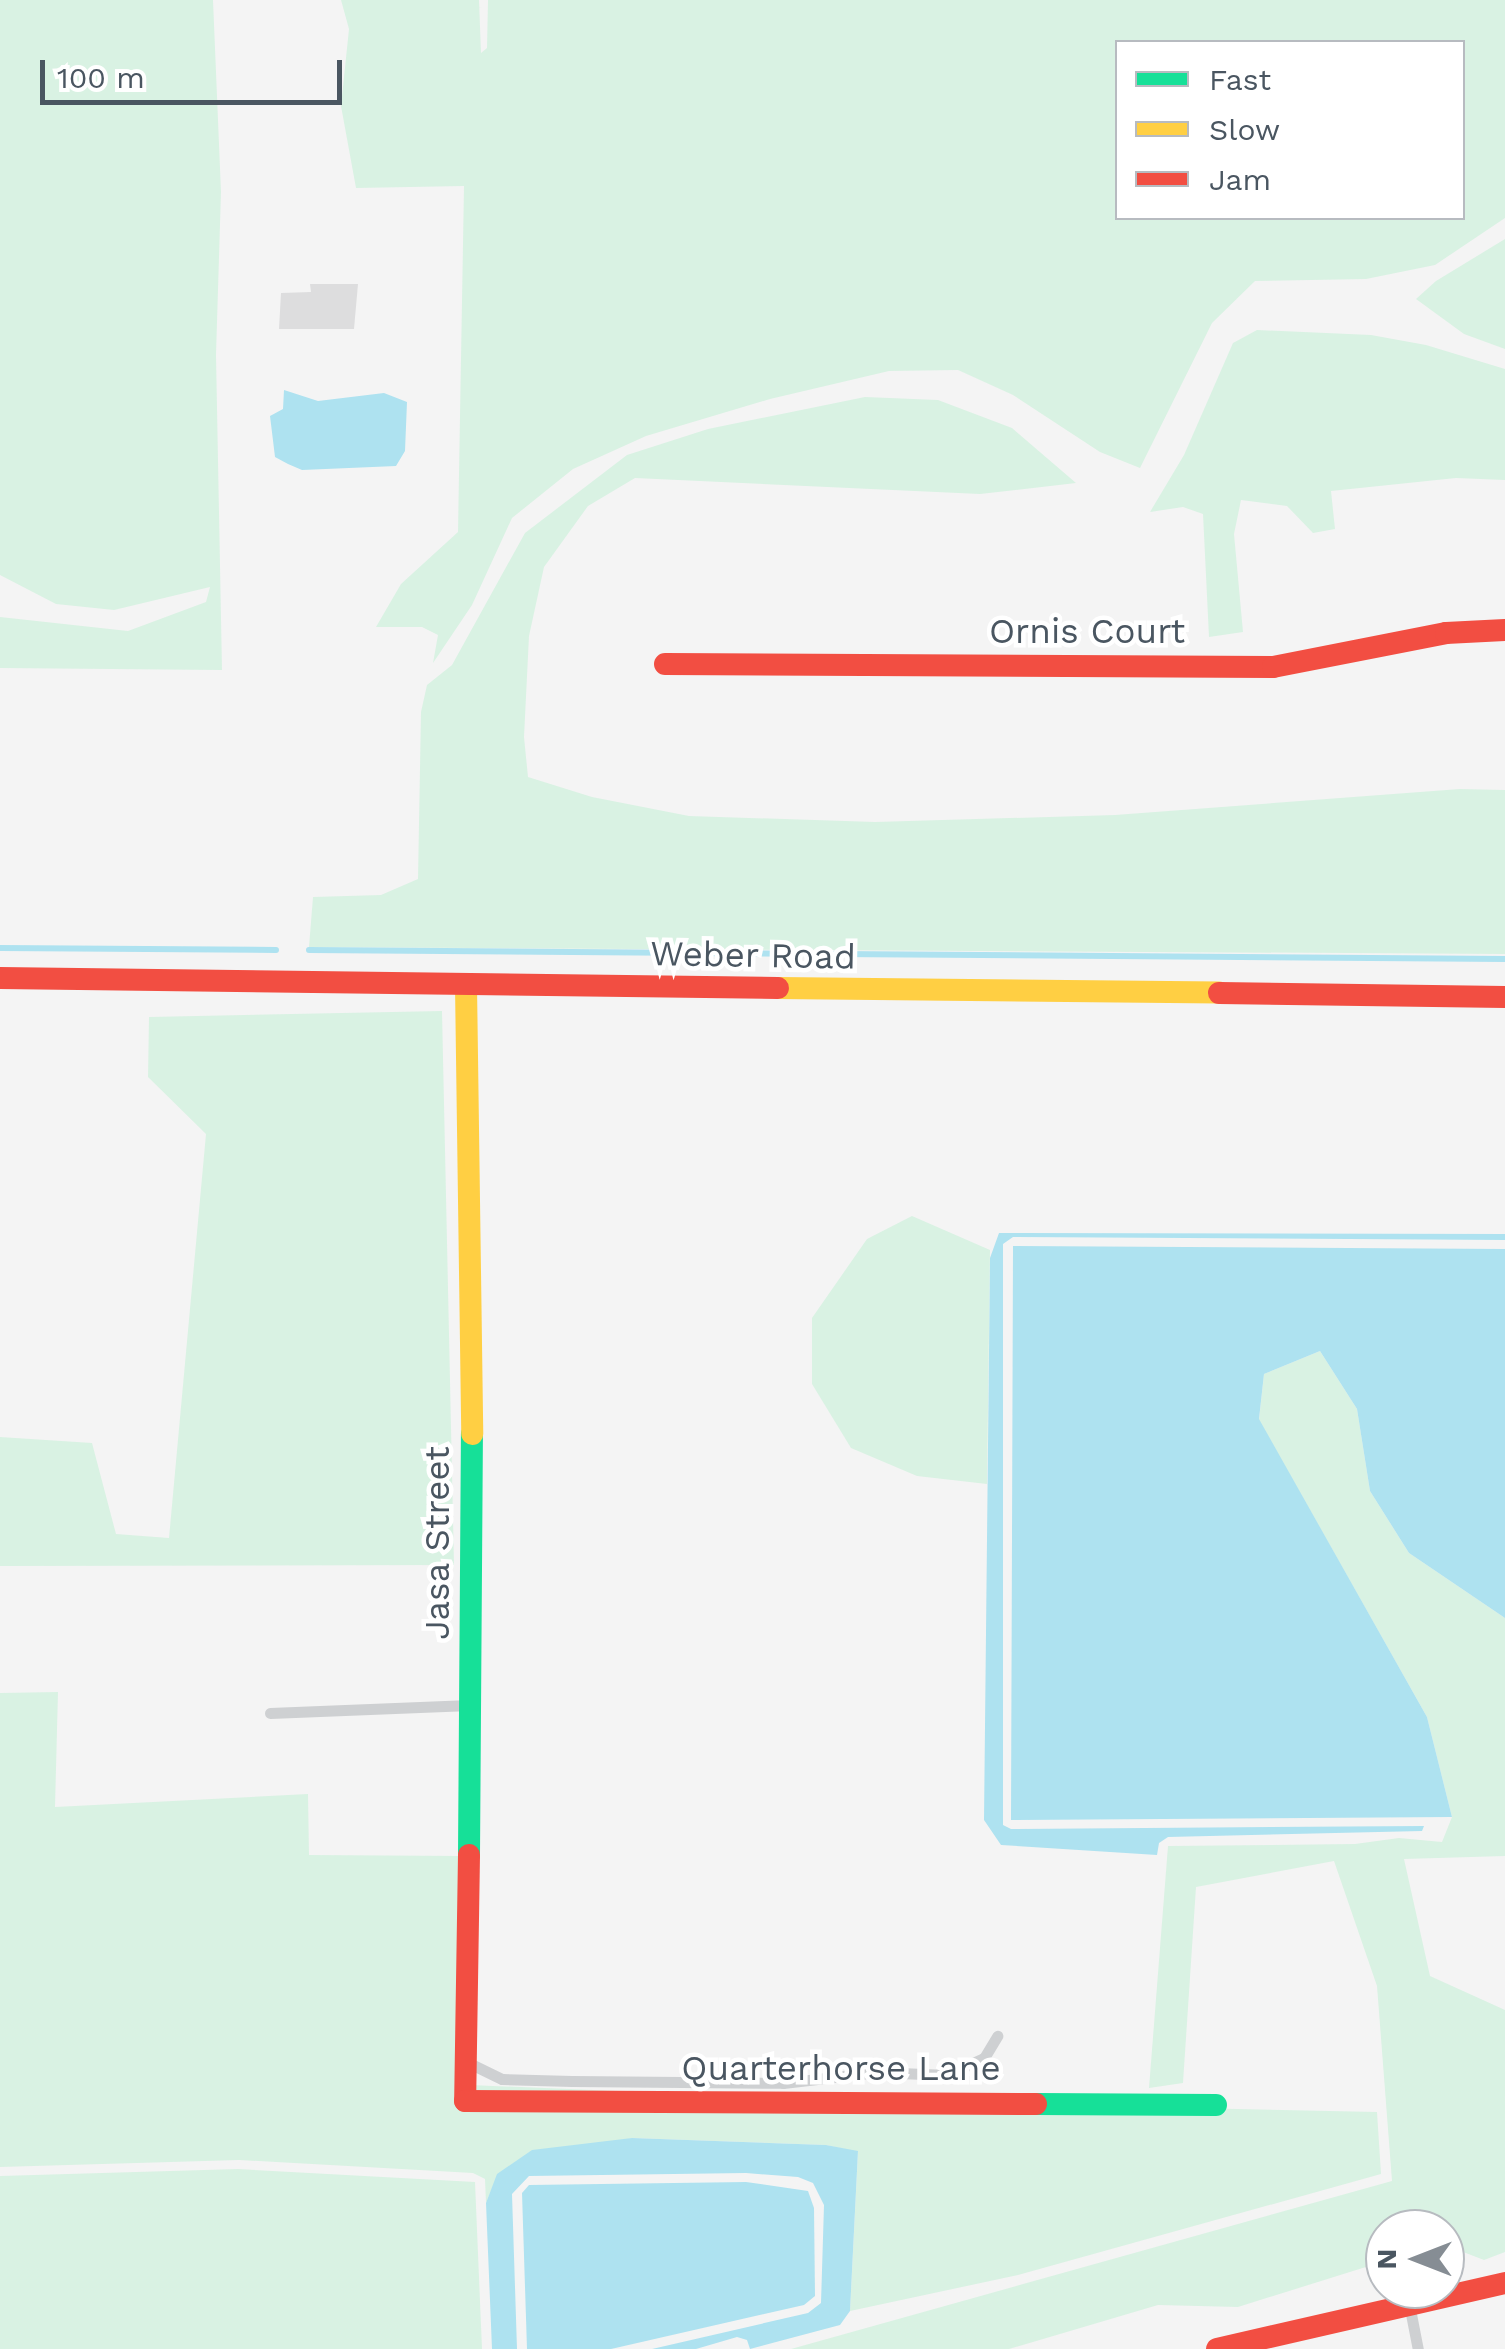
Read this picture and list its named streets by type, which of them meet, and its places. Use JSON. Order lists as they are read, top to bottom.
{
  "streets": {
    "main road": [
      "Ornis Court",
      "Weber Road",
      "Jasa Street",
      "Quarterhorse Lane"
    ]
  },
  "crossings": [
    ["Weber Road", "Jasa Street"],
    ["Jasa Street", "Quarterhorse Lane"]
  ],
  "legend": ["Fast", "Slow", "Jam"],
  "scale_bar": "100 m",
  "north": "left"
}
